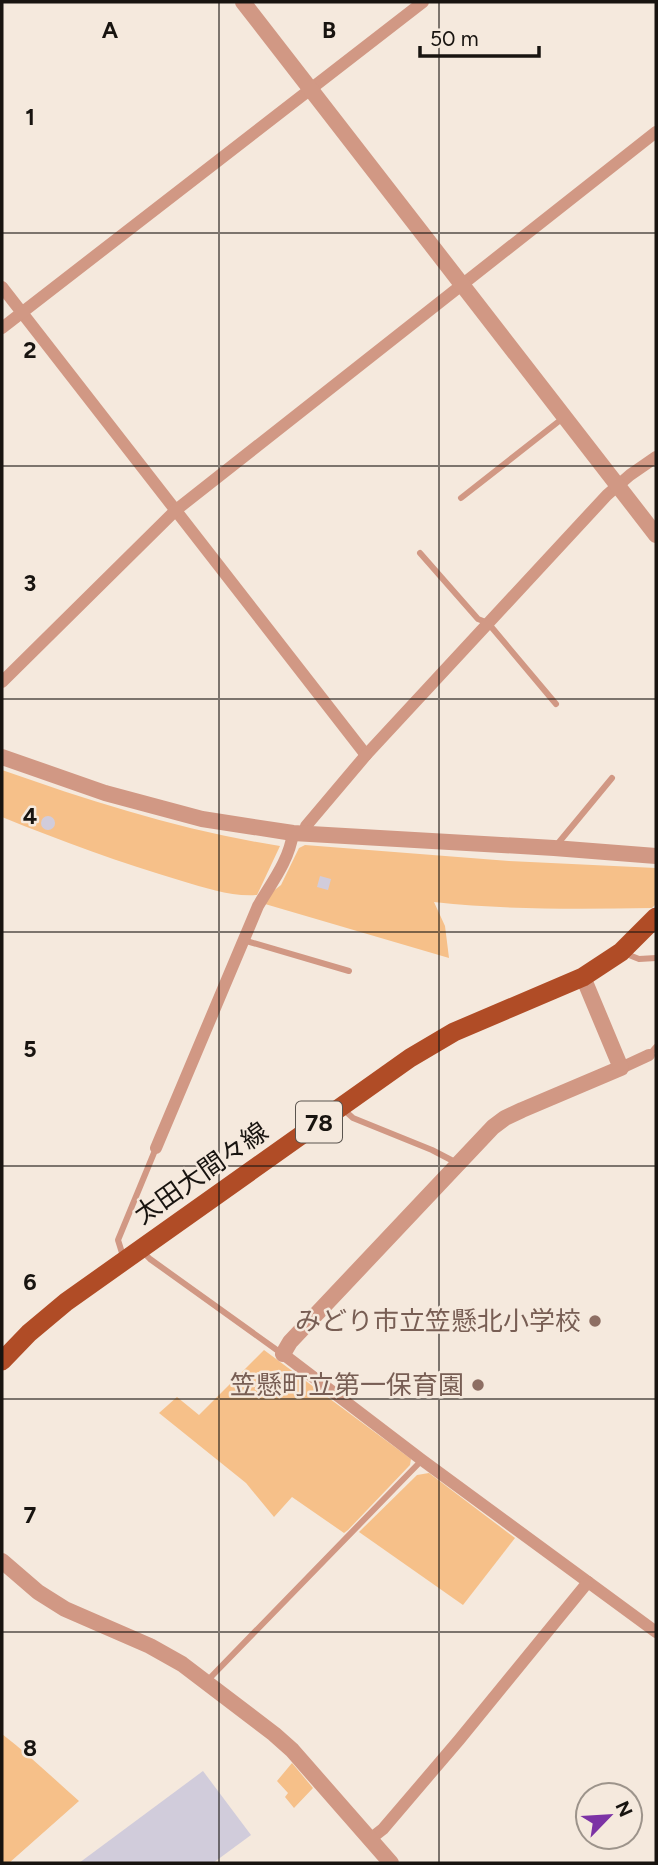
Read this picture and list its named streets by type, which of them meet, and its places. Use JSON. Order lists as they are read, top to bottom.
{
  "streets": {
    "main road": ["78", "太田大間々線"]
  },
  "places": ["みどり市立笠懸北小学校", "笠懸町立第一保育園"],
  "scale_bar": "50 m",
  "north": "top right",
  "grid": {
    "columns": ["A", "B"],
    "rows": [
      "1",
      "2",
      "3",
      "4",
      "5",
      "6",
      "7",
      "8"
    ]
  }
}
